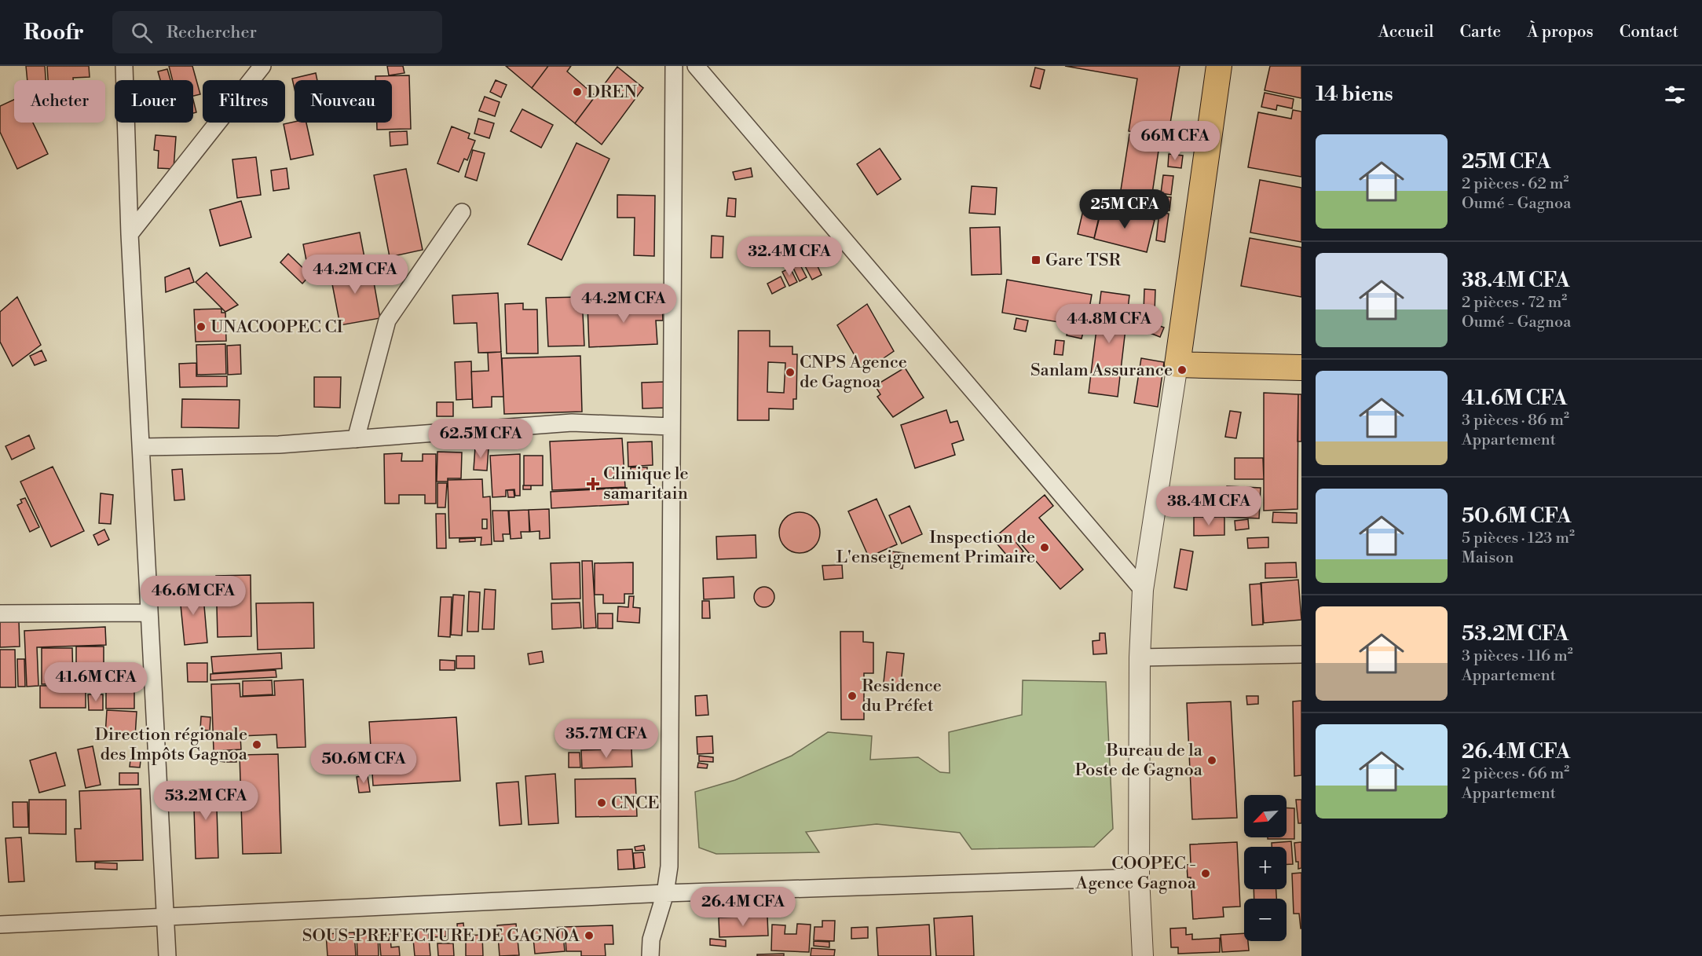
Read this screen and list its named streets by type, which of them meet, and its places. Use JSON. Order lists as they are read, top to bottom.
{
  "places": {
    "other": [
      "DREN",
      "UNACOOPEC CI",
      "Sanlam Assurance",
      "CNPS Agence de Gagnoa",
      "Inspection de L'enseignement Primaire",
      "Residence du Préfet",
      "Direction régionale des Impôts Gagnoa",
      "Bureau de la Poste de Gagnoa",
      "CNCE",
      "COOPEC - Agence Gagnoa",
      "SOUS-PREFECTURE DE GAGNOA"
    ],
    "transit": ["Gare TSR"],
    "health": ["Clinique le samaritain"]
  },
  "north": "bottom left",
  "page": {
    "header": "Roofr",
    "search": "Rechercher",
    "nav": [
      "Accueil",
      "Carte",
      "À propos",
      "Contact"
    ],
    "heading": "14 biens",
    "chip": [
      "Acheter",
      "Louer",
      "Filtres",
      "Nouveau"
    ],
    "price": [
      "66M CFA",
      "25M CFA",
      "32.4M CFA",
      "44.2M CFA",
      "44.2M CFA",
      "44.8M CFA",
      "62.5M CFA",
      "38.4M CFA",
      "46.6M CFA",
      "41.6M CFA",
      "35.7M CFA",
      "50.6M CFA",
      "53.2M CFA",
      "26.4M CFA"
    ],
    "list": [
      {
        "name": "25M CFA",
        "note": "2 pièces · 62 m² · Oumé - Gagnoa"
      },
      {
        "name": "38.4M CFA",
        "note": "2 pièces · 72 m² · Oumé - Gagnoa"
      },
      {
        "name": "41.6M CFA",
        "note": "3 pièces · 86 m² · Appartement"
      },
      {
        "name": "50.6M CFA",
        "note": "5 pièces · 123 m² · Maison"
      },
      {
        "name": "53.2M CFA",
        "note": "3 pièces · 116 m² · Appartement"
      },
      {
        "name": "26.4M CFA",
        "note": "2 pièces · 66 m² · Appartement"
      }
    ],
    "map_buttons": ["+", "−"]
  }
}
